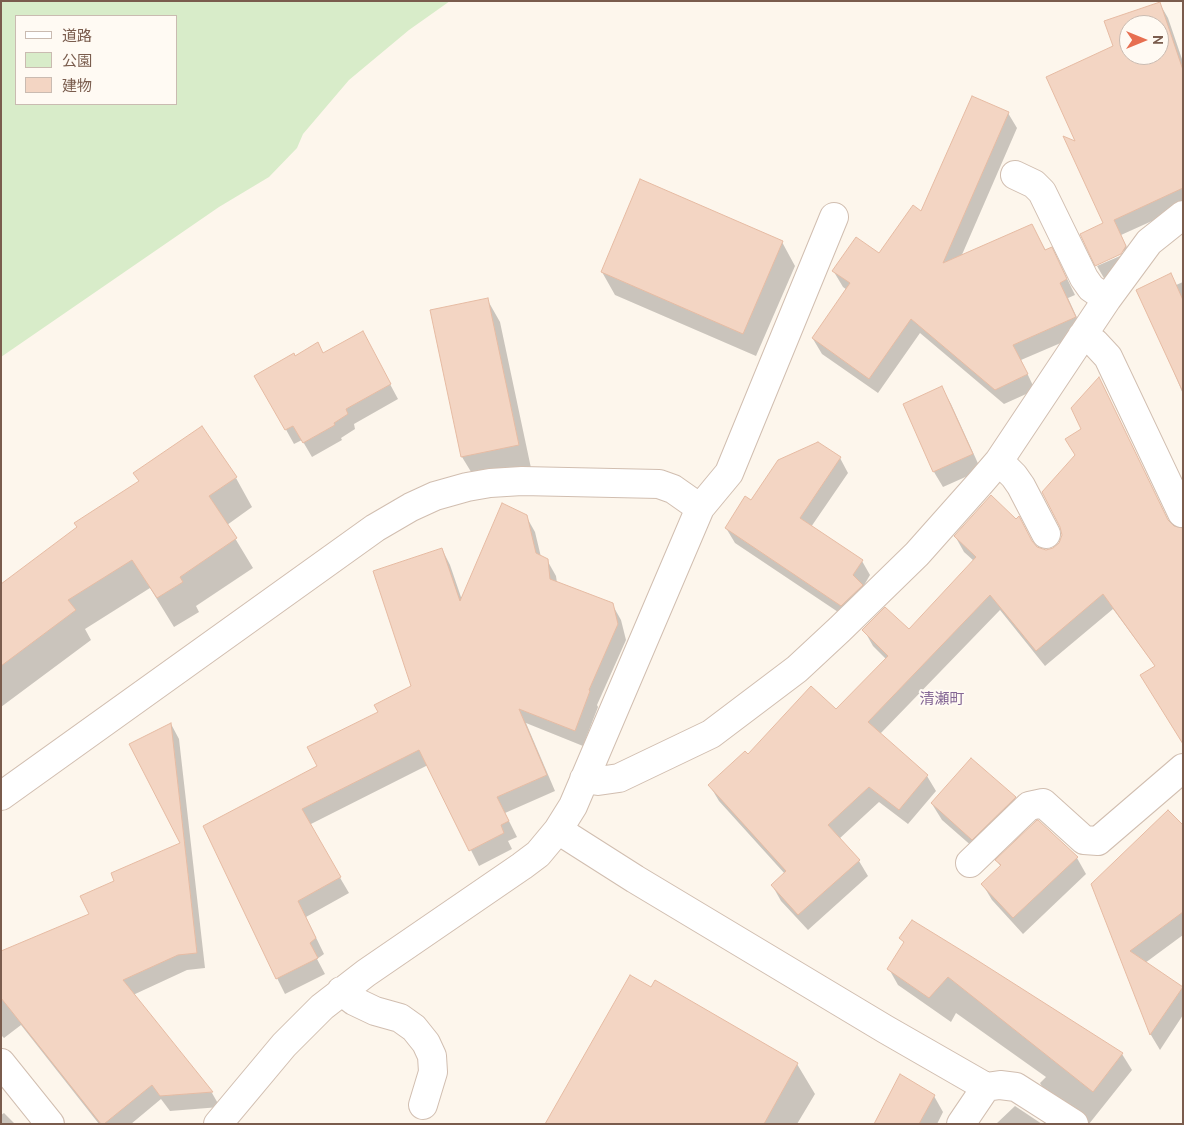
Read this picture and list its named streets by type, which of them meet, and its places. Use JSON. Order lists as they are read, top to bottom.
{
  "districts": ["清瀬町"],
  "legend": ["道路", "公園", "建物"],
  "north": "right"
}
